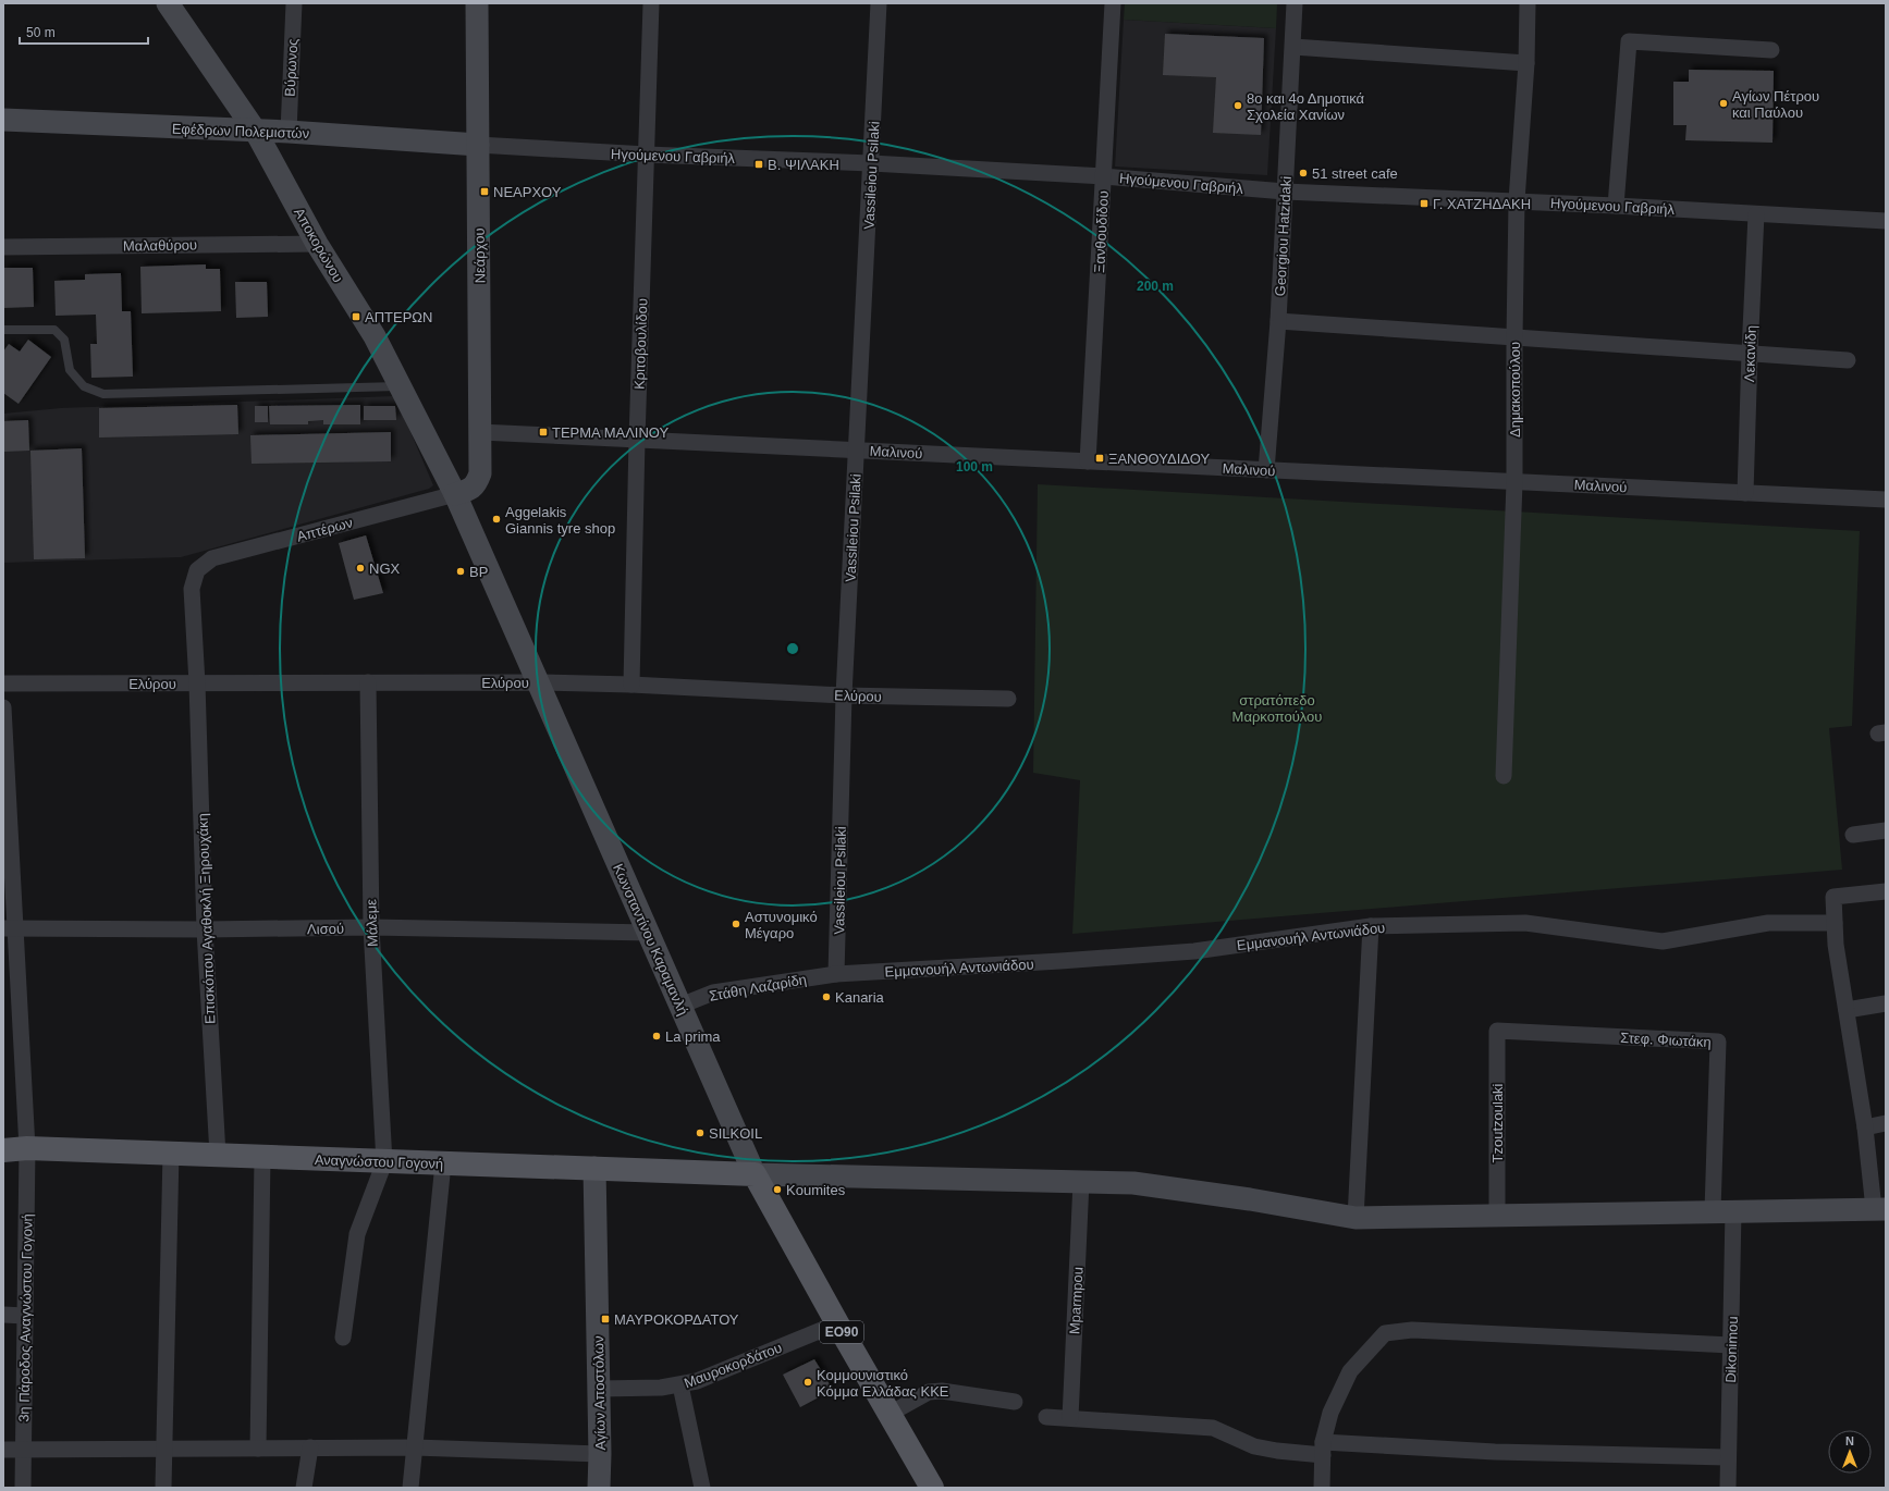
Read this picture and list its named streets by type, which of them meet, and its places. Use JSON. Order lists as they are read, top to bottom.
{
  "streets": {
    "main road": ["Κωνσταντίνου Καραμανλή", "Αναγνώστου Γογονή", "ΕΟ90"],
    "street": [
      "Βύρωνος",
      "Εφέδρων Πολεμιστών",
      "Ηγούμενου Γαβριήλ",
      "Vassileiou Psilaki",
      "Ξανθουδίδου",
      "Georgiou Hatzidaki",
      "Μαλαθύρου",
      "Αποκορώνου",
      "Νεάρχου",
      "Κριτοβουλίδου",
      "Λεκανίδη",
      "Δημακοπούλου",
      "Μαλινού",
      "Απτέρων",
      "Ελύρου",
      "Επισκόπου Αγαθοκλή Ξηρουχάκη",
      "Μάλεμε",
      "Λισού",
      "Εμμανουήλ Αντωνιάδου",
      "Στάθη Λαζαρίδη",
      "Στεφ. Φιωτάκη",
      "Tzoutzoulaki",
      "Mparmpou",
      "3η Πάροδος Αναγνώστου Γογονή",
      "Dikonimou",
      "Μαυροκορδάτου",
      "Αγίων Αποστόλων"
    ]
  },
  "crossings": [
    ["Βύρωνος", "Εφέδρων Πολεμιστών"],
    ["Εφέδρων Πολεμιστών", "Ηγούμενου Γαβριήλ"],
    ["Εφέδρων Πολεμιστών", "Αποκορώνου"],
    ["Εφέδρων Πολεμιστών", "Νεάρχου"],
    ["Ηγούμενου Γαβριήλ", "Vassileiou Psilaki"],
    ["Ηγούμενου Γαβριήλ", "Ξανθουδίδου"],
    ["Ηγούμενου Γαβριήλ", "Georgiou Hatzidaki"],
    ["Ηγούμενου Γαβριήλ", "Νεάρχου"],
    ["Ηγούμενου Γαβριήλ", "Κριτοβουλίδου"],
    ["Ηγούμενου Γαβριήλ", "Λεκανίδη"],
    ["Ηγούμενου Γαβριήλ", "Δημακοπούλου"],
    ["Vassileiou Psilaki", "Μαλινού"],
    ["Vassileiou Psilaki", "Ελύρου"],
    ["Vassileiou Psilaki", "Εμμανουήλ Αντωνιάδου"],
    ["Vassileiou Psilaki", "Στάθη Λαζαρίδη"],
    ["Ξανθουδίδου", "Μαλινού"],
    ["Georgiou Hatzidaki", "Μαλινού"],
    ["Μαλαθύρου", "Αποκορώνου"],
    ["Αποκορώνου", "Νεάρχου"],
    ["Αποκορώνου", "Απτέρων"],
    ["Αποκορώνου", "Κωνσταντίνου Καραμανλή"],
    ["Νεάρχου", "Μαλινού"],
    ["Νεάρχου", "Απτέρων"],
    ["Νεάρχου", "Κωνσταντίνου Καραμανλή"],
    ["Κριτοβουλίδου", "Μαλινού"],
    ["Κριτοβουλίδου", "Ελύρου"],
    ["Λεκανίδη", "Μαλινού"],
    ["Δημακοπούλου", "Μαλινού"],
    ["Απτέρων", "Επισκόπου Αγαθοκλή Ξηρουχάκη"],
    ["Απτέρων", "Κωνσταντίνου Καραμανλή"],
    ["Ελύρου", "Επισκόπου Αγαθοκλή Ξηρουχάκη"],
    ["Ελύρου", "Μάλεμε"],
    ["Ελύρου", "Κωνσταντίνου Καραμανλή"],
    ["Επισκόπου Αγαθοκλή Ξηρουχάκη", "Λισού"],
    ["Επισκόπου Αγαθοκλή Ξηρουχάκη", "Αναγνώστου Γογονή"],
    ["Μάλεμε", "Λισού"],
    ["Μάλεμε", "Αναγνώστου Γογονή"],
    ["Λισού", "Κωνσταντίνου Καραμανλή"],
    ["Λισού", "3η Πάροδος Αναγνώστου Γογονή"],
    ["Εμμανουήλ Αντωνιάδου", "Στάθη Λαζαρίδη"],
    ["Κωνσταντίνου Καραμανλή", "Στάθη Λαζαρίδη"],
    ["Κωνσταντίνου Καραμανλή", "Αναγνώστου Γογονή"],
    ["Κωνσταντίνου Καραμανλή", "Μαυροκορδάτου"],
    ["Στεφ. Φιωτάκη", "Tzoutzoulaki"],
    ["Στεφ. Φιωτάκη", "Dikonimou"],
    ["Αναγνώστου Γογονή", "3η Πάροδος Αναγνώστου Γογονή"],
    ["Αναγνώστου Γογονή", "Αγίων Αποστόλων"],
    ["Μαυροκορδάτου", "Αγίων Αποστόλων"]
  ],
  "parks": ["στρατόπεδο Μαρκοπούλου"],
  "places": {
    "other": [
      "Αγίων Πέτρου και Παύλου",
      "8ο και 4ο Δημοτικά Σχολεία Χανίων",
      "51 street cafe",
      "Aggelakis Giannis tyre shop",
      "NGX",
      "BP",
      "Αστυνομικό Μέγαρο",
      "Kanaria",
      "La prima",
      "SILKOIL",
      "Koumites",
      "Κομμουνιστικό Κόμμα Ελλάδας ΚΚΕ"
    ],
    "transit": [
      "Β. ΨΙΛΑΚΗ",
      "ΝΕΑΡΧΟΥ",
      "Γ. ΧΑΤΖΗΔΑΚΗ",
      "ΑΠΤΕΡΩΝ",
      "ΤΕΡΜΑ ΜΑΛΙΝΟΥ",
      "ΞΑΝΘΟΥΔΙΔΟΥ",
      "ΜΑΥΡΟΚΟΡΔΑΤΟΥ"
    ]
  },
  "scale_bar": "50 m",
  "north": "top",
  "rings": ["200 m", "100 m"]
}
